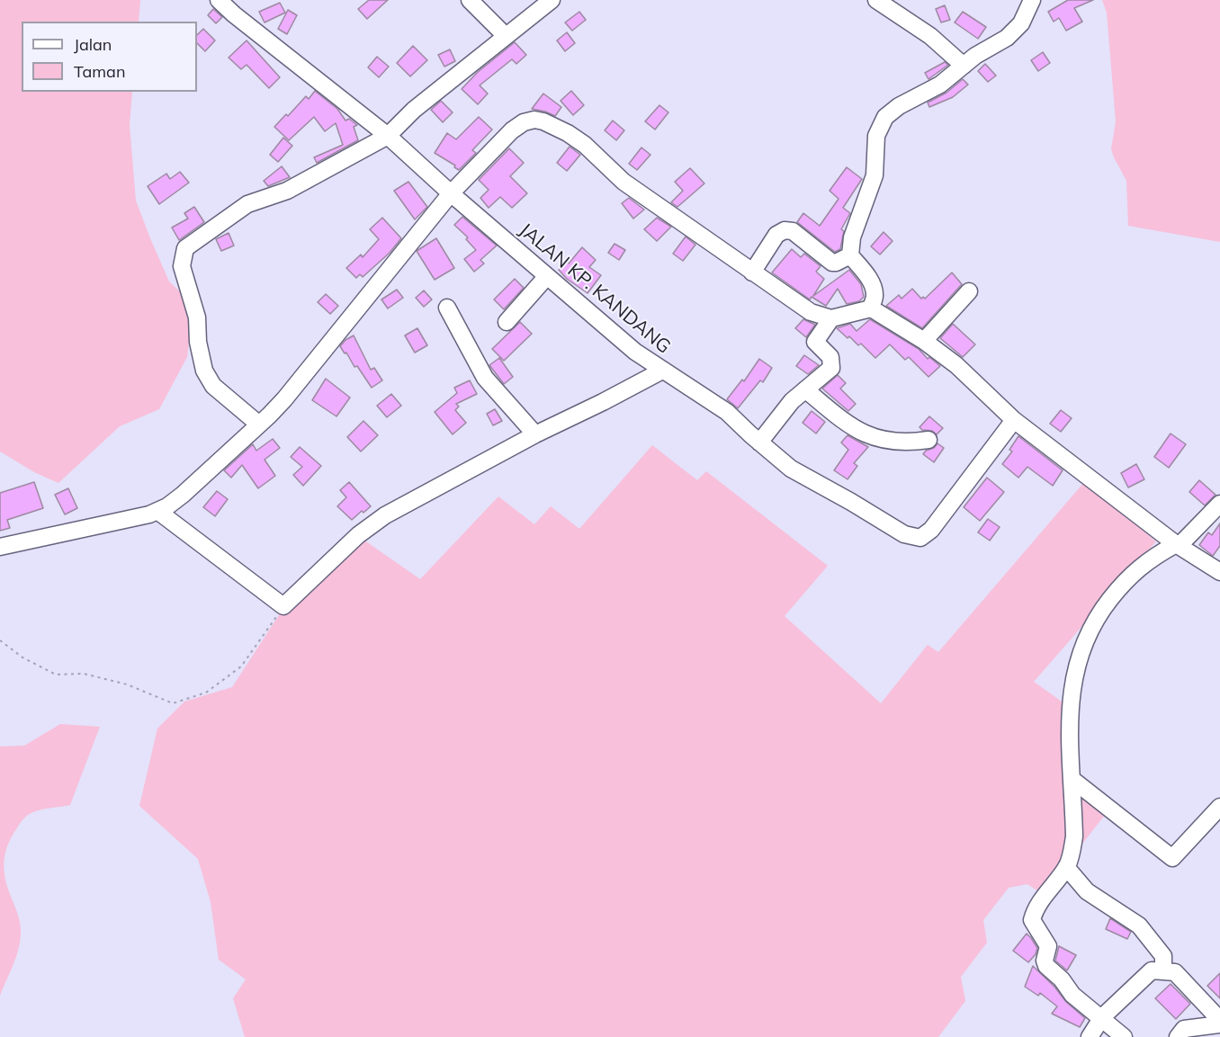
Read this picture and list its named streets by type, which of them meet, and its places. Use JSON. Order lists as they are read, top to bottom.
{
  "streets": {
    "street": ["JALAN KP. KANDANG"]
  },
  "legend": ["Jalan", "Taman"]
}
